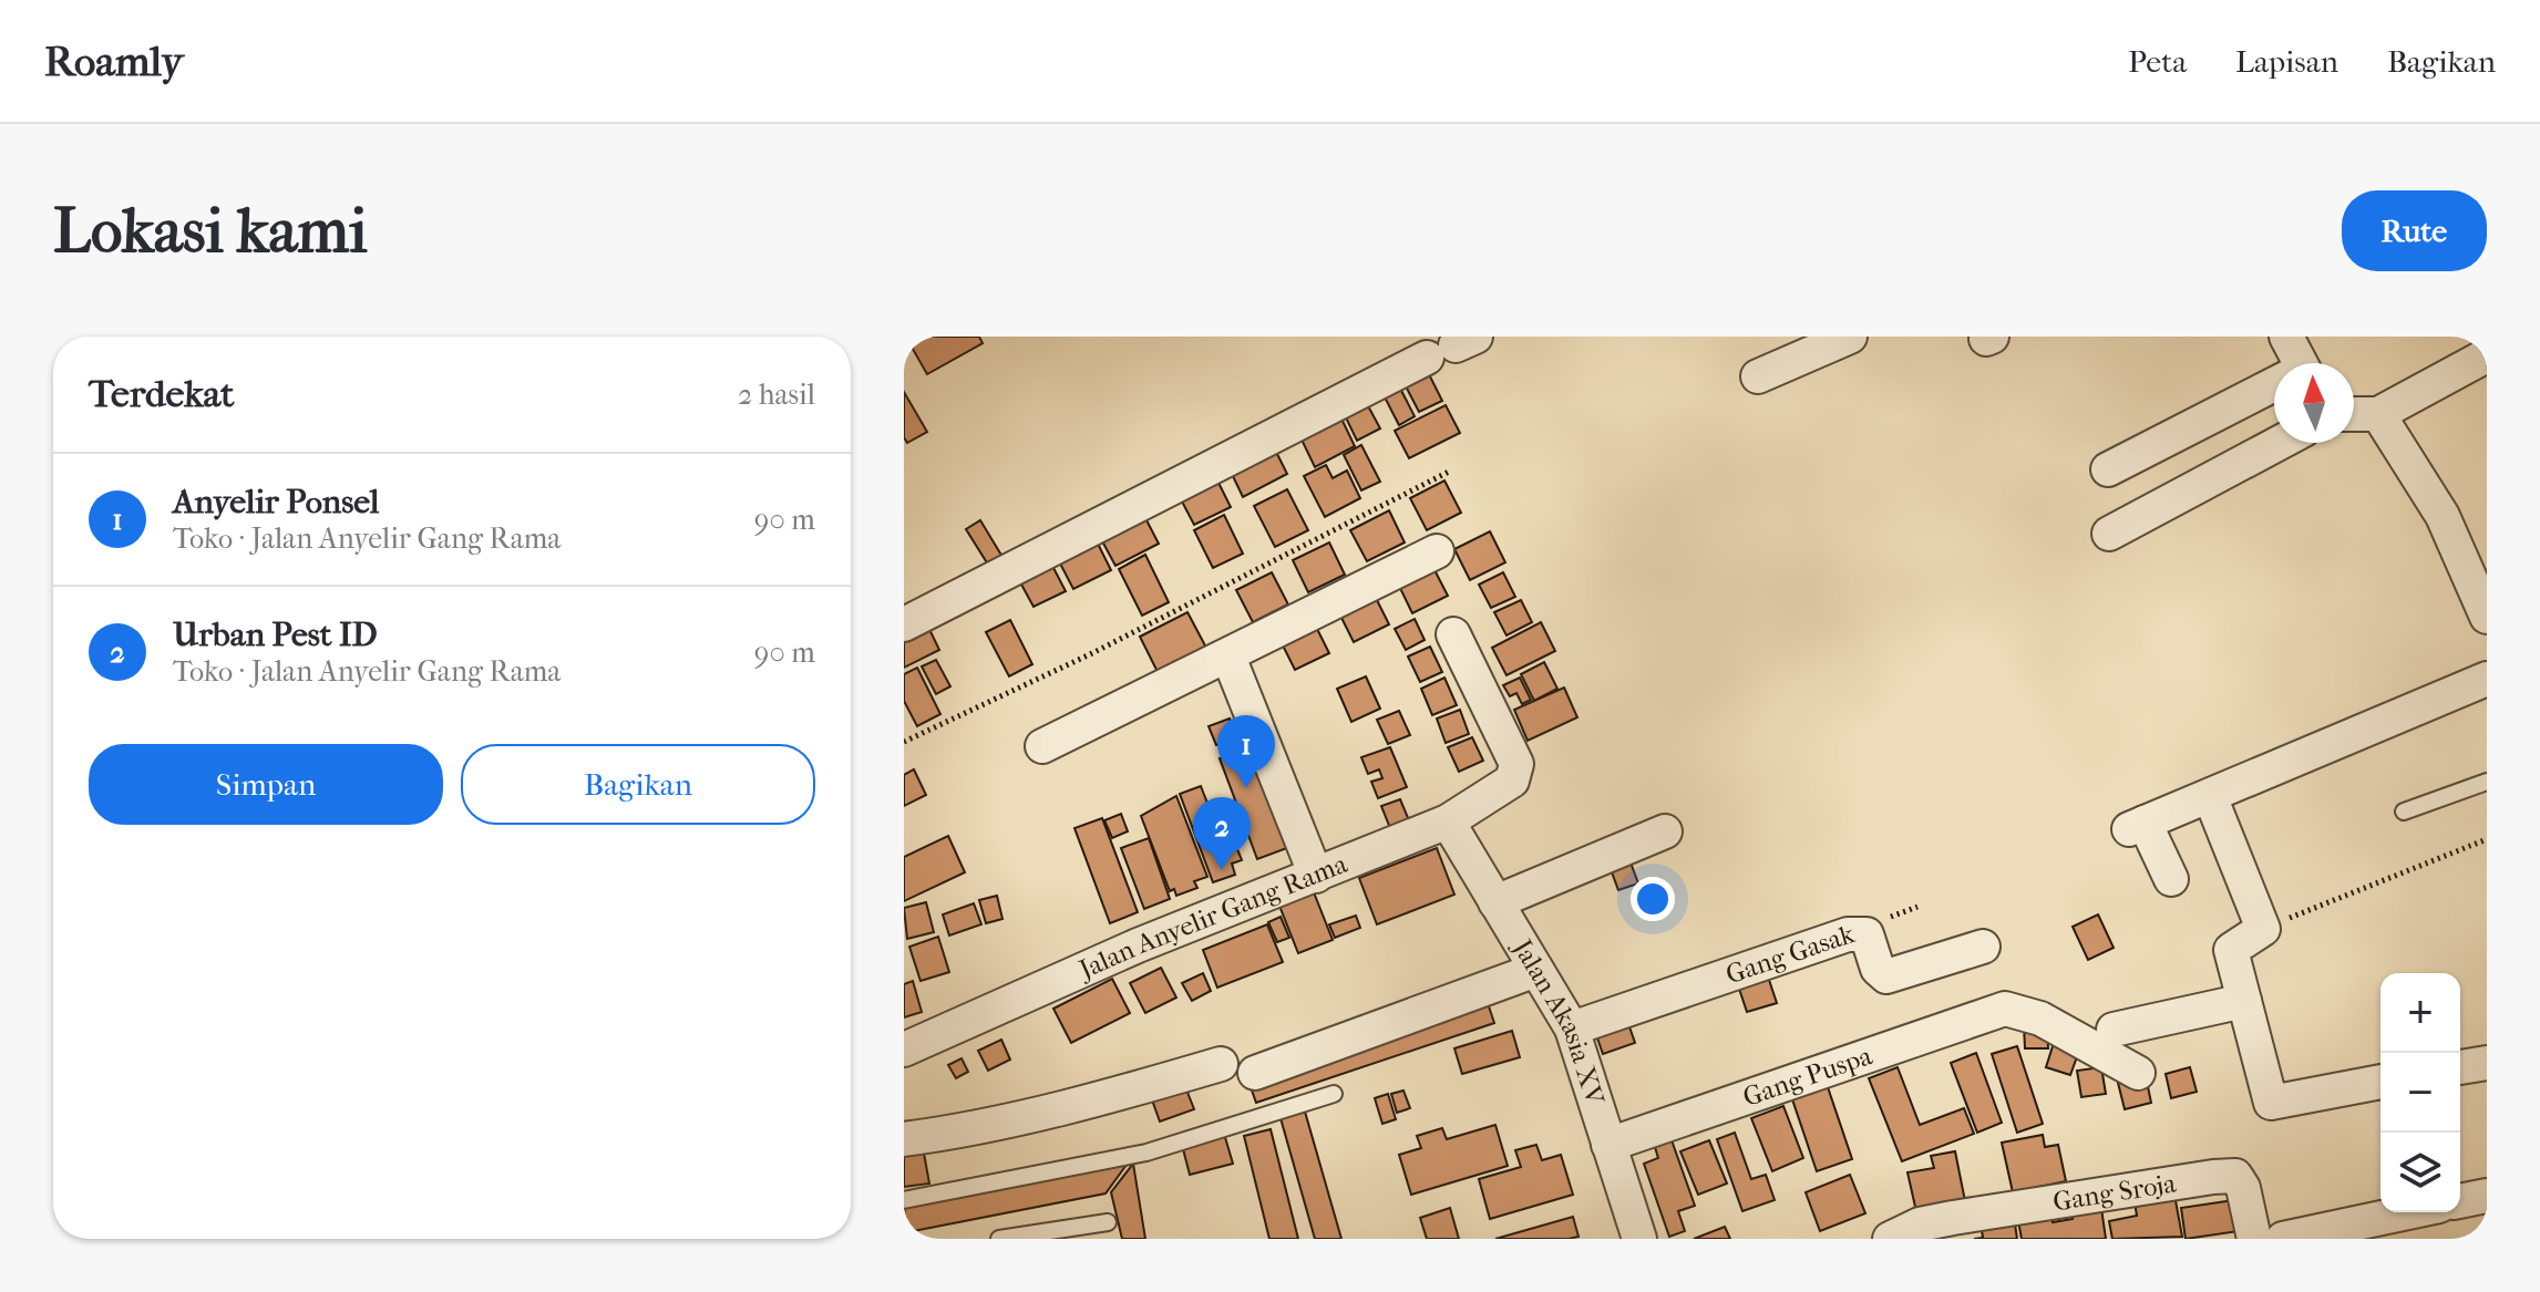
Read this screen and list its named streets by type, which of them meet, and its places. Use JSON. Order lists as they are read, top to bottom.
{
  "streets": {
    "street": [
      "Jalan Anyelir Gang Rama",
      "Gang Gasak",
      "Jalan Akasia XV",
      "Gang Puspa",
      "Gang Sroja"
    ]
  },
  "crossings": [
    ["Jalan Anyelir Gang Rama", "Jalan Akasia XV"],
    ["Gang Gasak", "Jalan Akasia XV"],
    ["Jalan Akasia XV", "Gang Puspa"]
  ],
  "north": "top",
  "page": {
    "header": "Roamly",
    "nav": ["Peta", "Lapisan", "Bagikan"],
    "buttons": [
      "Rute",
      ["Simpan", "Bagikan"]
    ],
    "title": "Lokasi kami",
    "heading": ["Terdekat", "2 hasil"],
    "list": [
      {
        "mark": "1",
        "name": "Anyelir Ponsel",
        "note": "Toko · Jalan Anyelir Gang Rama",
        "value": "90 m"
      },
      {
        "mark": "2",
        "name": "Urban Pest ID",
        "note": "Toko · Jalan Anyelir Gang Rama",
        "value": "90 m"
      }
    ],
    "pins": ["1", "2"],
    "map_buttons": ["+", "−"]
  }
}
